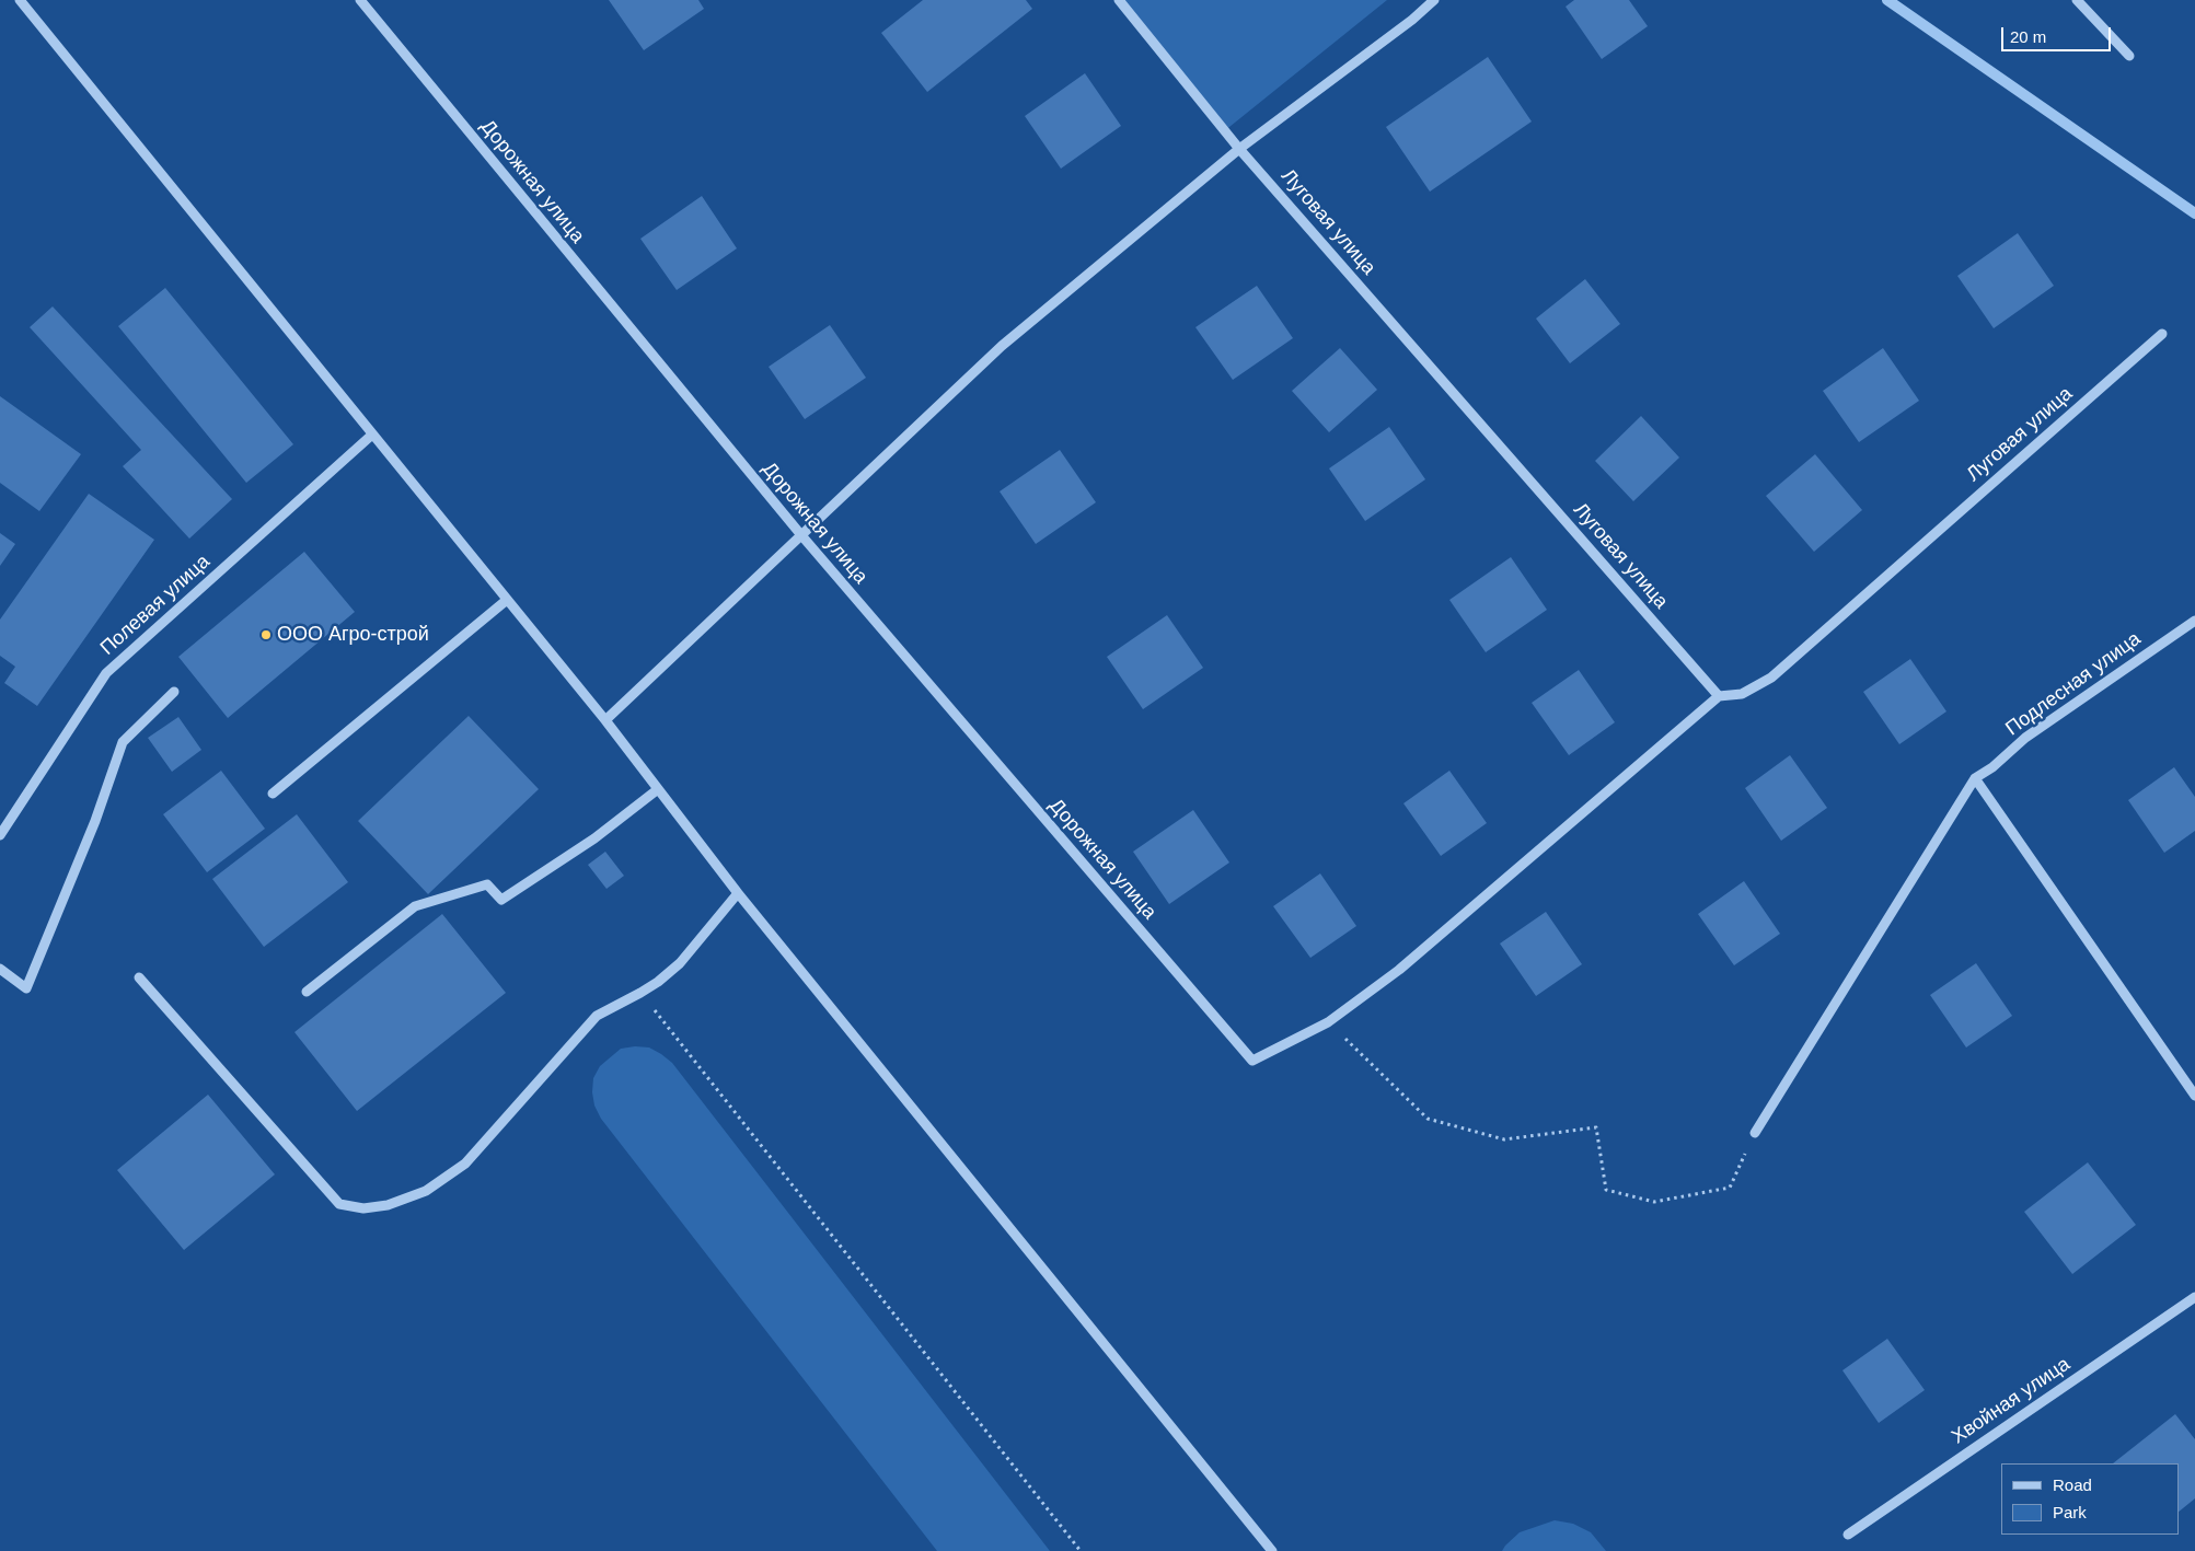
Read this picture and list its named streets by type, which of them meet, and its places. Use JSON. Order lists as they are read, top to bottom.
{
  "streets": {
    "street": [
      "Дорожная улица",
      "Луговая улица",
      "Полевая улица",
      "Подлесная улица",
      "Хвойная улица"
    ]
  },
  "places": ["ООО Агро-строй"],
  "legend": ["Road", "Park"],
  "scale_bar": "20 m"
}
